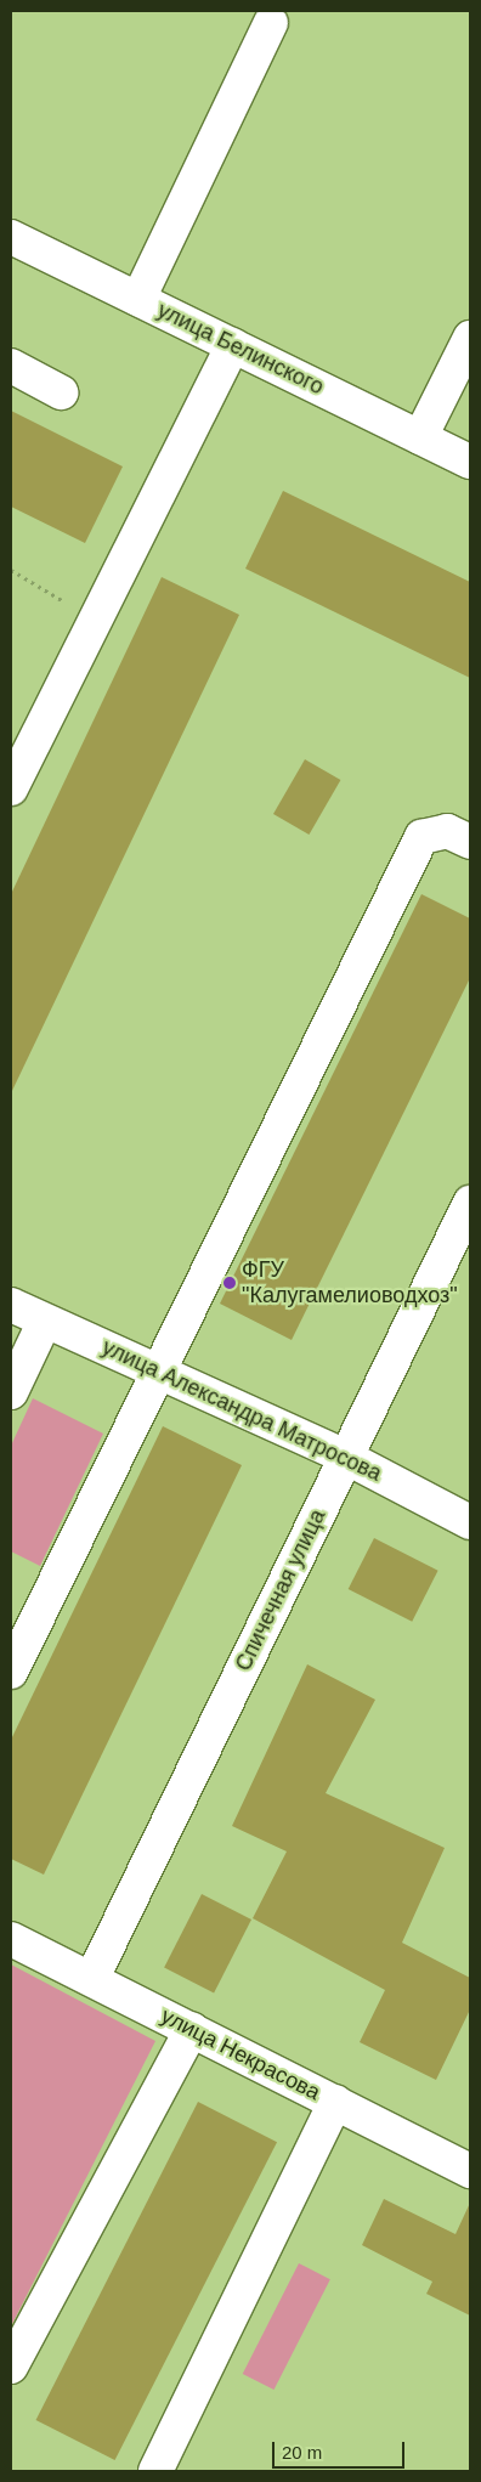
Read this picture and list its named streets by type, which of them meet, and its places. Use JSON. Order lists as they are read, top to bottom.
{
  "streets": {
    "street": [
      "улица Белинского",
      "улица Александра Матросова",
      "Спичечная улица",
      "улица Некрасова"
    ]
  },
  "crossings": [
    ["улица Александра Матросова", "Спичечная улица"],
    ["Спичечная улица", "улица Некрасова"]
  ],
  "places": ["ФГУ \"Калугамелиоводхоз\""],
  "scale_bar": "20 m"
}
